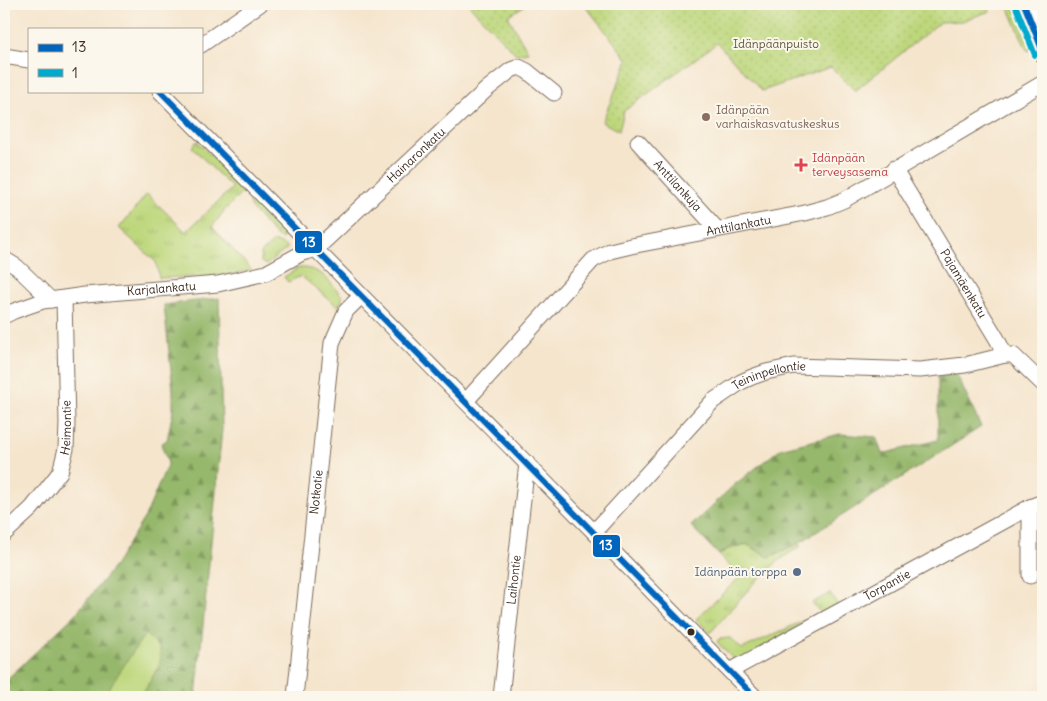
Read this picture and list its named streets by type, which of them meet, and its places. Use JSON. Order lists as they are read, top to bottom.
{
  "streets": {
    "street": [
      "Hainaronkatu",
      "Anttilankuja",
      "Anttilankatu",
      "Pajamäenkatu",
      "Karjalankatu",
      "Teininpellontie",
      "Heimontie",
      "Notkotie",
      "Laihontie",
      "Torpantie"
    ]
  },
  "crossings": [
    ["Hainaronkatu", "Karjalankatu"],
    ["Anttilankuja", "Anttilankatu"],
    ["Anttilankatu", "Pajamäenkatu"],
    ["Pajamäenkatu", "Teininpellontie"],
    ["Karjalankatu", "Heimontie"]
  ],
  "parks": ["Idänpäänpuisto"],
  "places": {
    "other": ["Idänpään varhaiskasvatuskeskus", "Idänpään torppa"],
    "health": ["Idänpään terveysasema"]
  },
  "lines": ["transit line 13", "transit line 1"],
  "legend": ["13", "1"]
}
